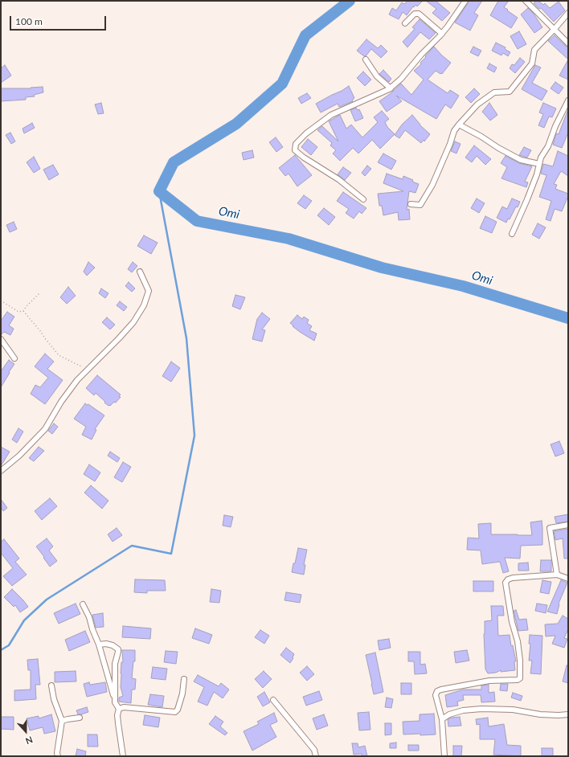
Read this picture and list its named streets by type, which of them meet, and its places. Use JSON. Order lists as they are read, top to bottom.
{
  "water": ["Omi"],
  "scale_bar": "100 m",
  "north": "bottom"
}
